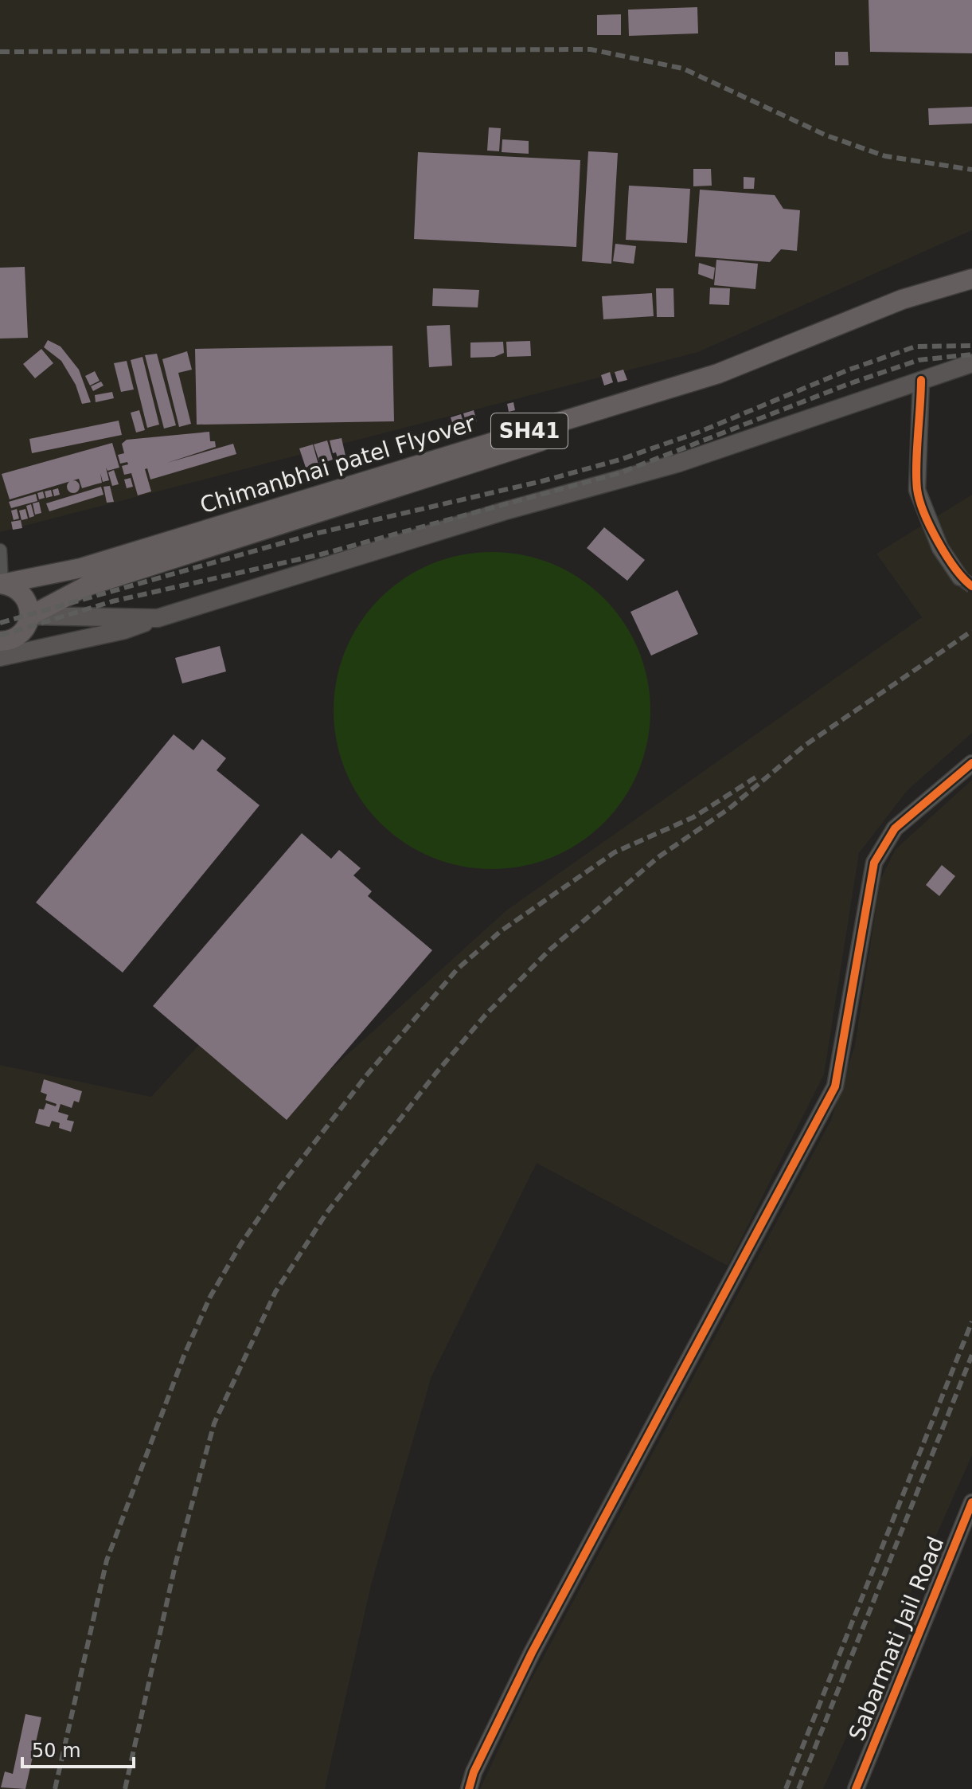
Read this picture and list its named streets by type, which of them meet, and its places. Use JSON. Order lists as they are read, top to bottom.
{
  "streets": {
    "main road": ["SH41", "Chimanbhai patel Flyover"],
    "street": ["Sabarmati Jail Road"]
  },
  "scale_bar": "50 m"
}
